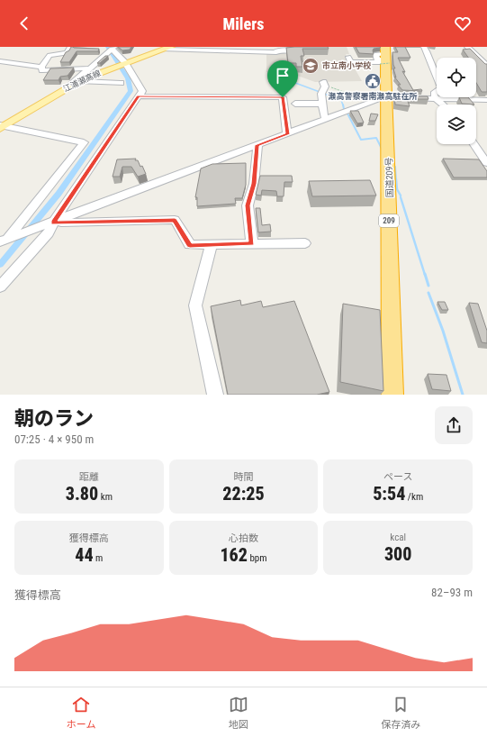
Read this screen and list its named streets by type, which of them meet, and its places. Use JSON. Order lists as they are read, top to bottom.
{
  "streets": {
    "highway": ["国道209号", "209"],
    "main road": ["江浦瀬高線"]
  },
  "places": {
    "school or university": ["市立南小学校"],
    "public building": ["瀬高警察署南瀬高駐在所"]
  },
  "page": {
    "header": "Milers",
    "heading": ["朝のラン", "07:25 · 4 × 950 m"],
    "stats": [
      ["距離", "3.80 km"],
      ["時間", "22:25"],
      ["ペース", "5:54 /km"],
      ["獲得標高", "44 m"],
      ["心拍数", "162 bpm"],
      ["kcal", "300"]
    ],
    "chart": ["獲得標高", "82–93 m"],
    "tabs": ["ホーム", "地図", "保存済み"]
  }
}
